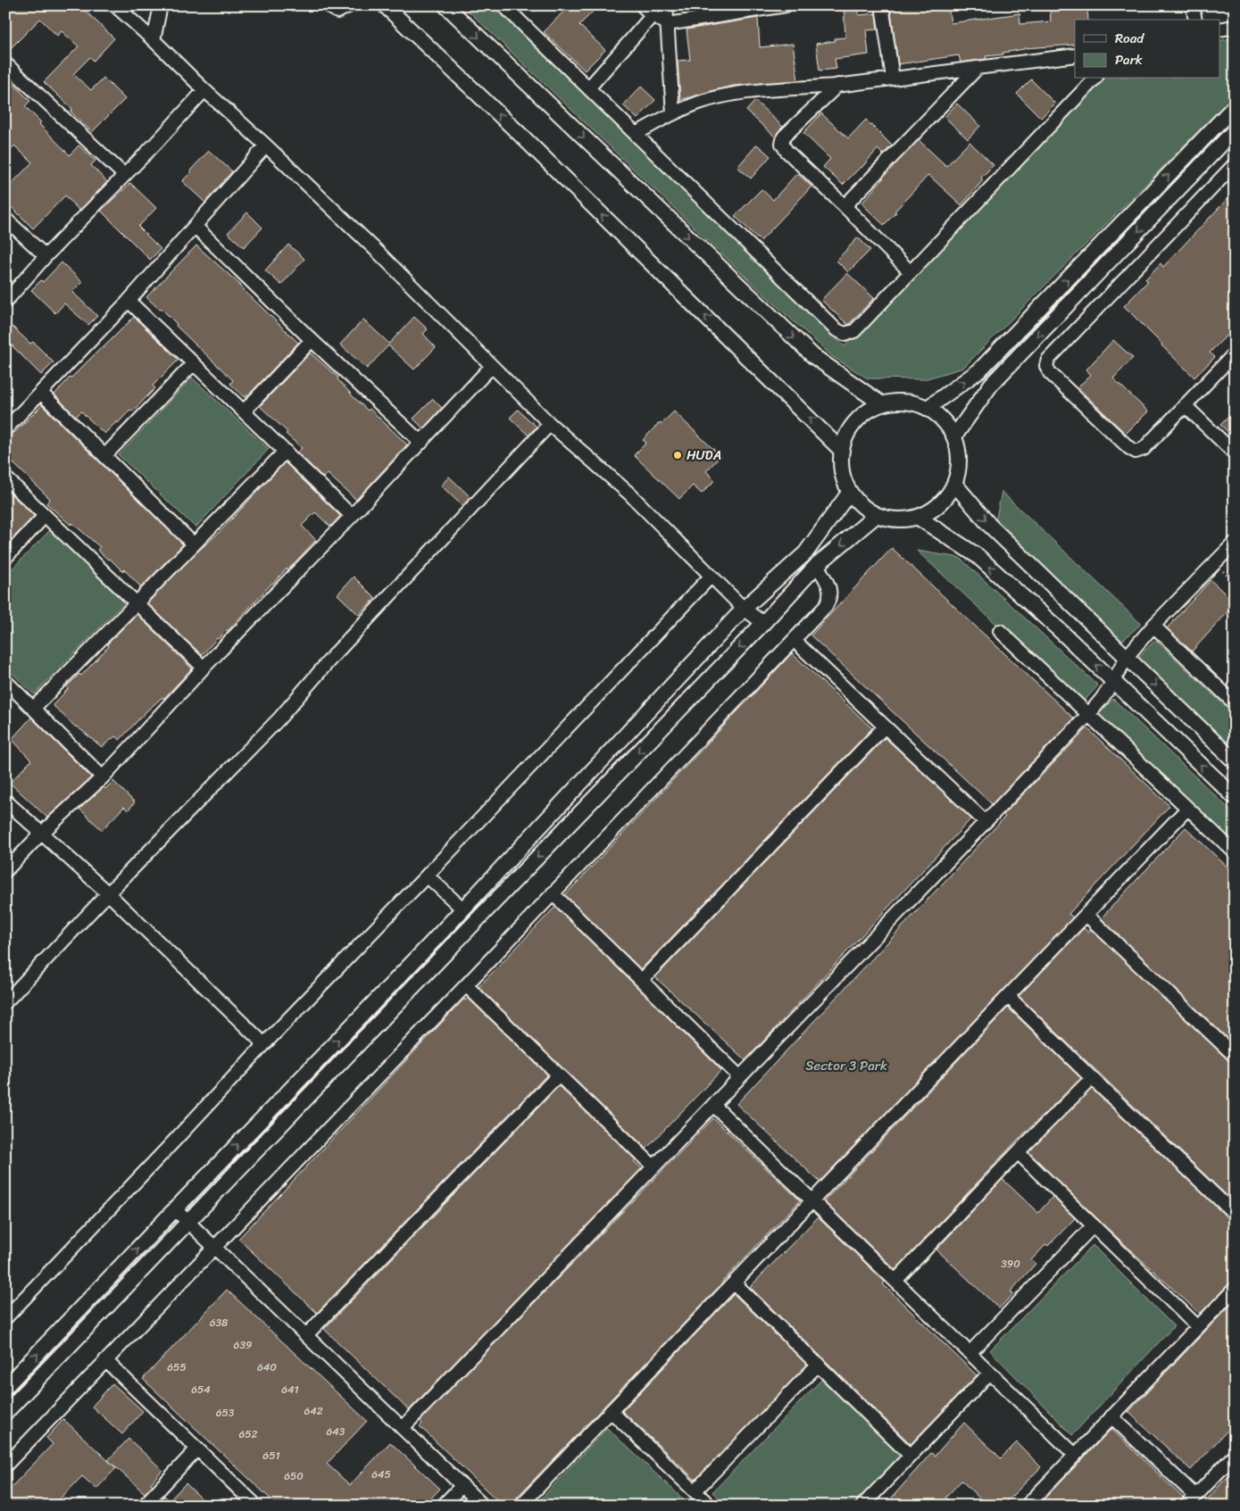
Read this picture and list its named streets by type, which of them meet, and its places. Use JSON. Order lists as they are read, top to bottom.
{
  "parks": ["Sector 3 Park"],
  "places": ["HUDA"],
  "house_numbers": [
    "390",
    "638",
    "639",
    "655",
    "640",
    "654",
    "641",
    "642",
    "653",
    "643",
    "652",
    "651",
    "645",
    "650"
  ],
  "legend": ["Road", "Park"]
}
